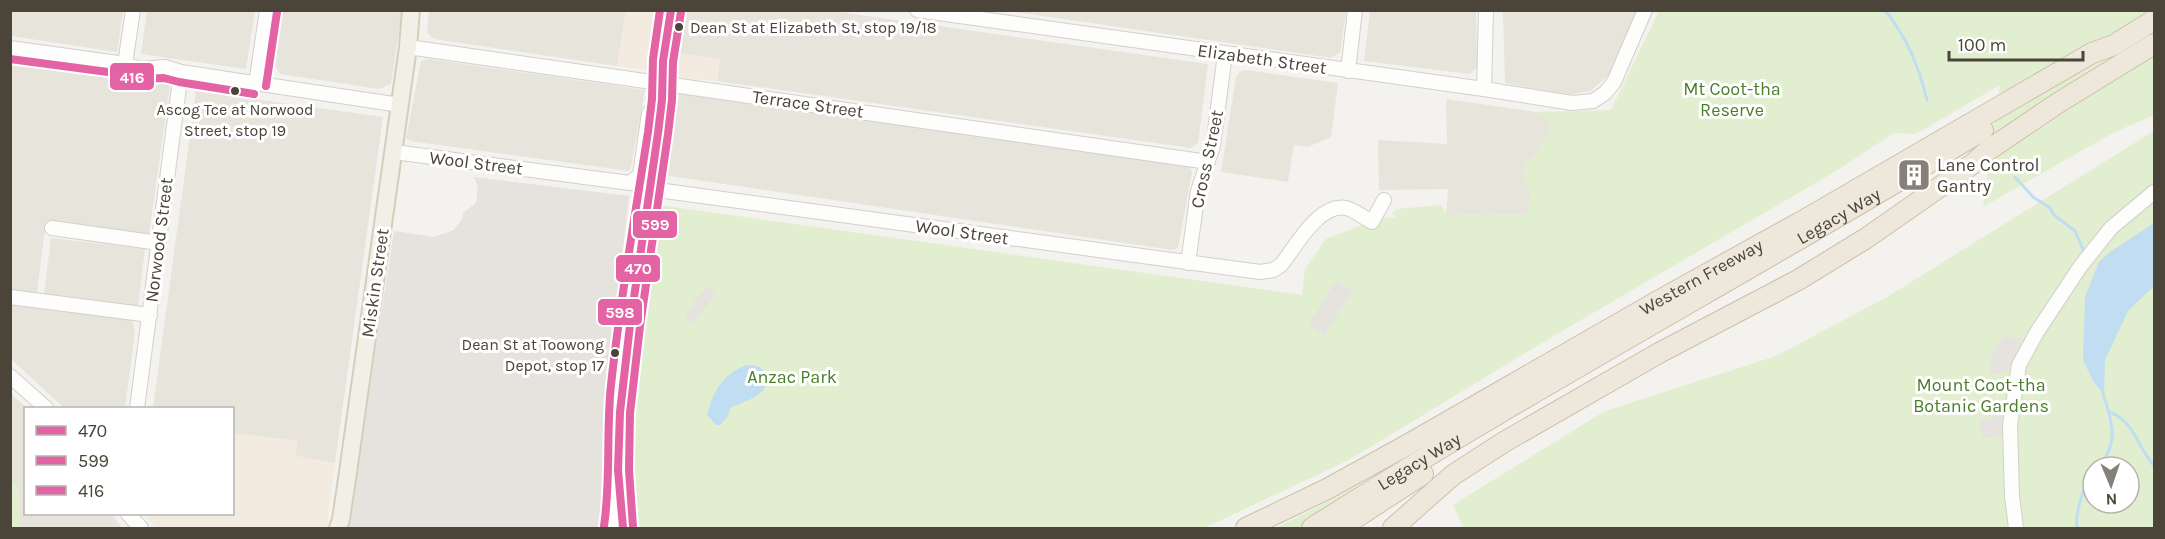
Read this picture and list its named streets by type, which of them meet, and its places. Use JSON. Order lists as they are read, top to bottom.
{
  "streets": {
    "highway": ["Legacy Way", "Western Freeway"],
    "main road": ["Miskin Street"],
    "street": [
      "Elizabeth Street",
      "Terrace Street",
      "Cross Street",
      "Wool Street",
      "Norwood Street"
    ]
  },
  "crossings": [
    ["Elizabeth Street", "Cross Street"],
    ["Terrace Street", "Cross Street"],
    ["Terrace Street", "Miskin Street"],
    ["Cross Street", "Wool Street"],
    ["Wool Street", "Miskin Street"],
    ["Legacy Way", "Western Freeway"]
  ],
  "parks": ["Mt Coot-tha Reserve", "Anzac Park", "Mount Coot-tha Botanic Gardens"],
  "places": {
    "other": ["Dean St at Elizabeth St, stop 19/18", "Ascog Tce at Norwood Street, stop 19", "Dean St at Toowong Depot, stop 17"],
    "building": ["Lane Control Gantry"]
  },
  "lines": [
    "transit line 470",
    "transit line 598",
    "transit line 599",
    "transit line 416"
  ],
  "legend": ["470", "599", "416"],
  "scale_bar": "100 m",
  "north": "bottom"
}
